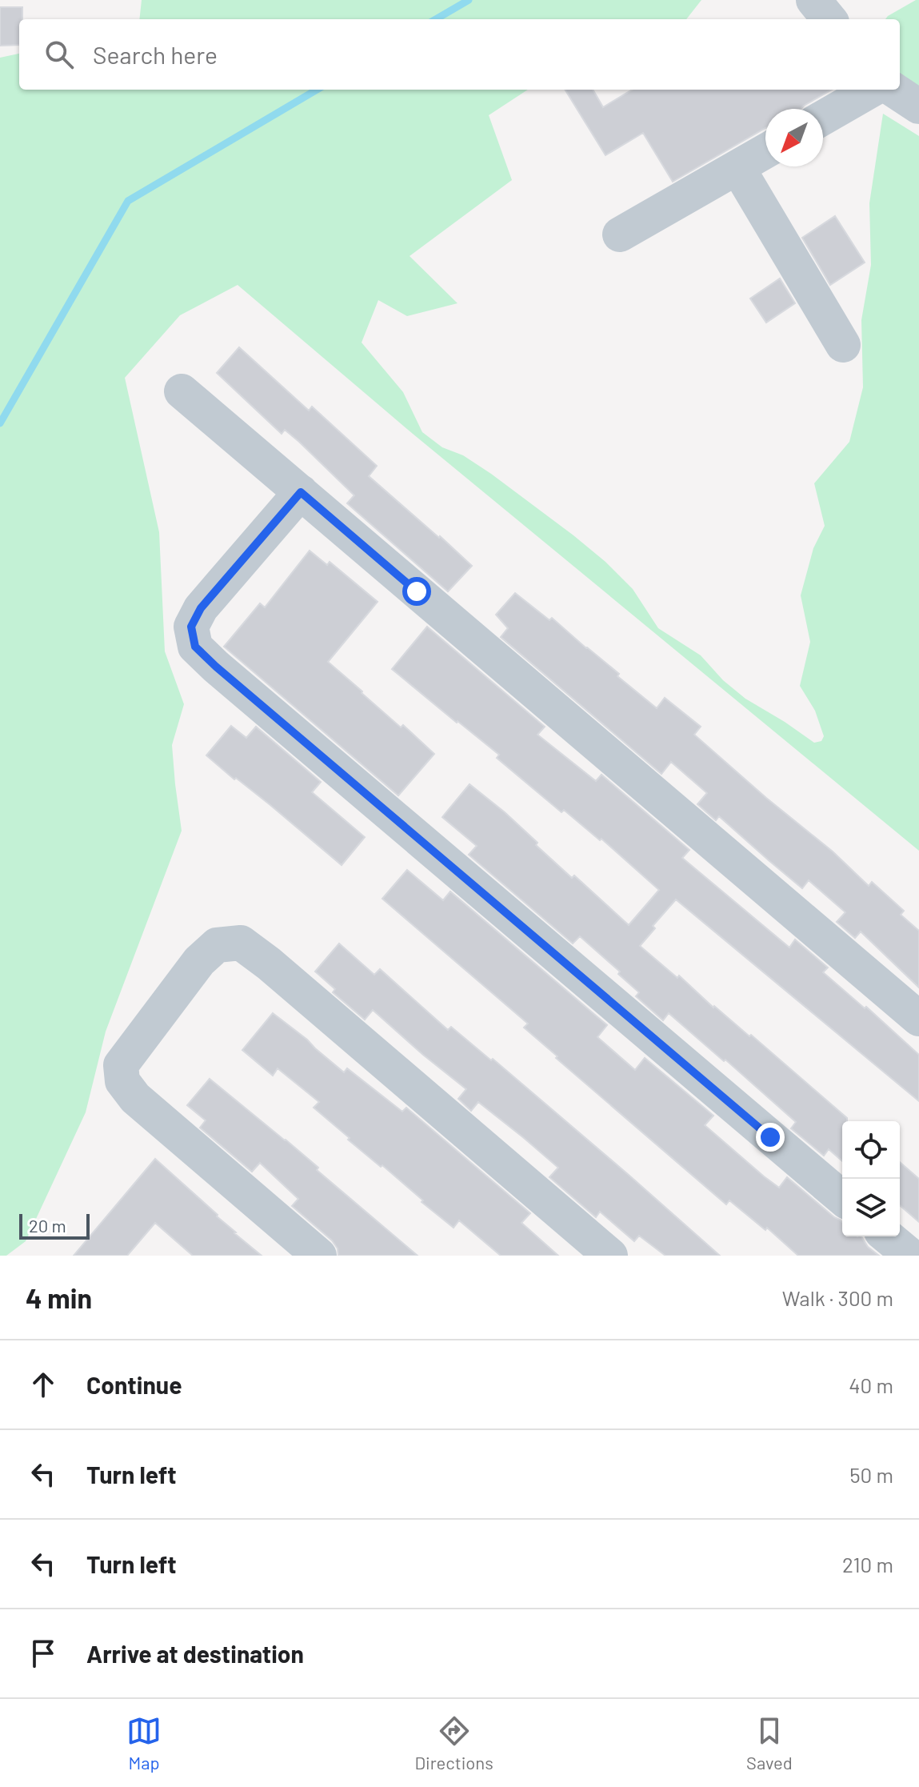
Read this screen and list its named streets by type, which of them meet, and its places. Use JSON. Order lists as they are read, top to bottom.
{
  "scale_bar": "20 m",
  "north": "bottom left",
  "page": {
    "search": "Search here",
    "scale": "20 m",
    "heading": ["4 min", "Walk · 300 m"],
    "list": [
      ["Continue", "40 m"],
      ["Turn left", "50 m"],
      ["Turn left", "210 m"],
      "Arrive at destination"
    ],
    "nav": ["Map", "Directions", "Saved"]
  }
}
